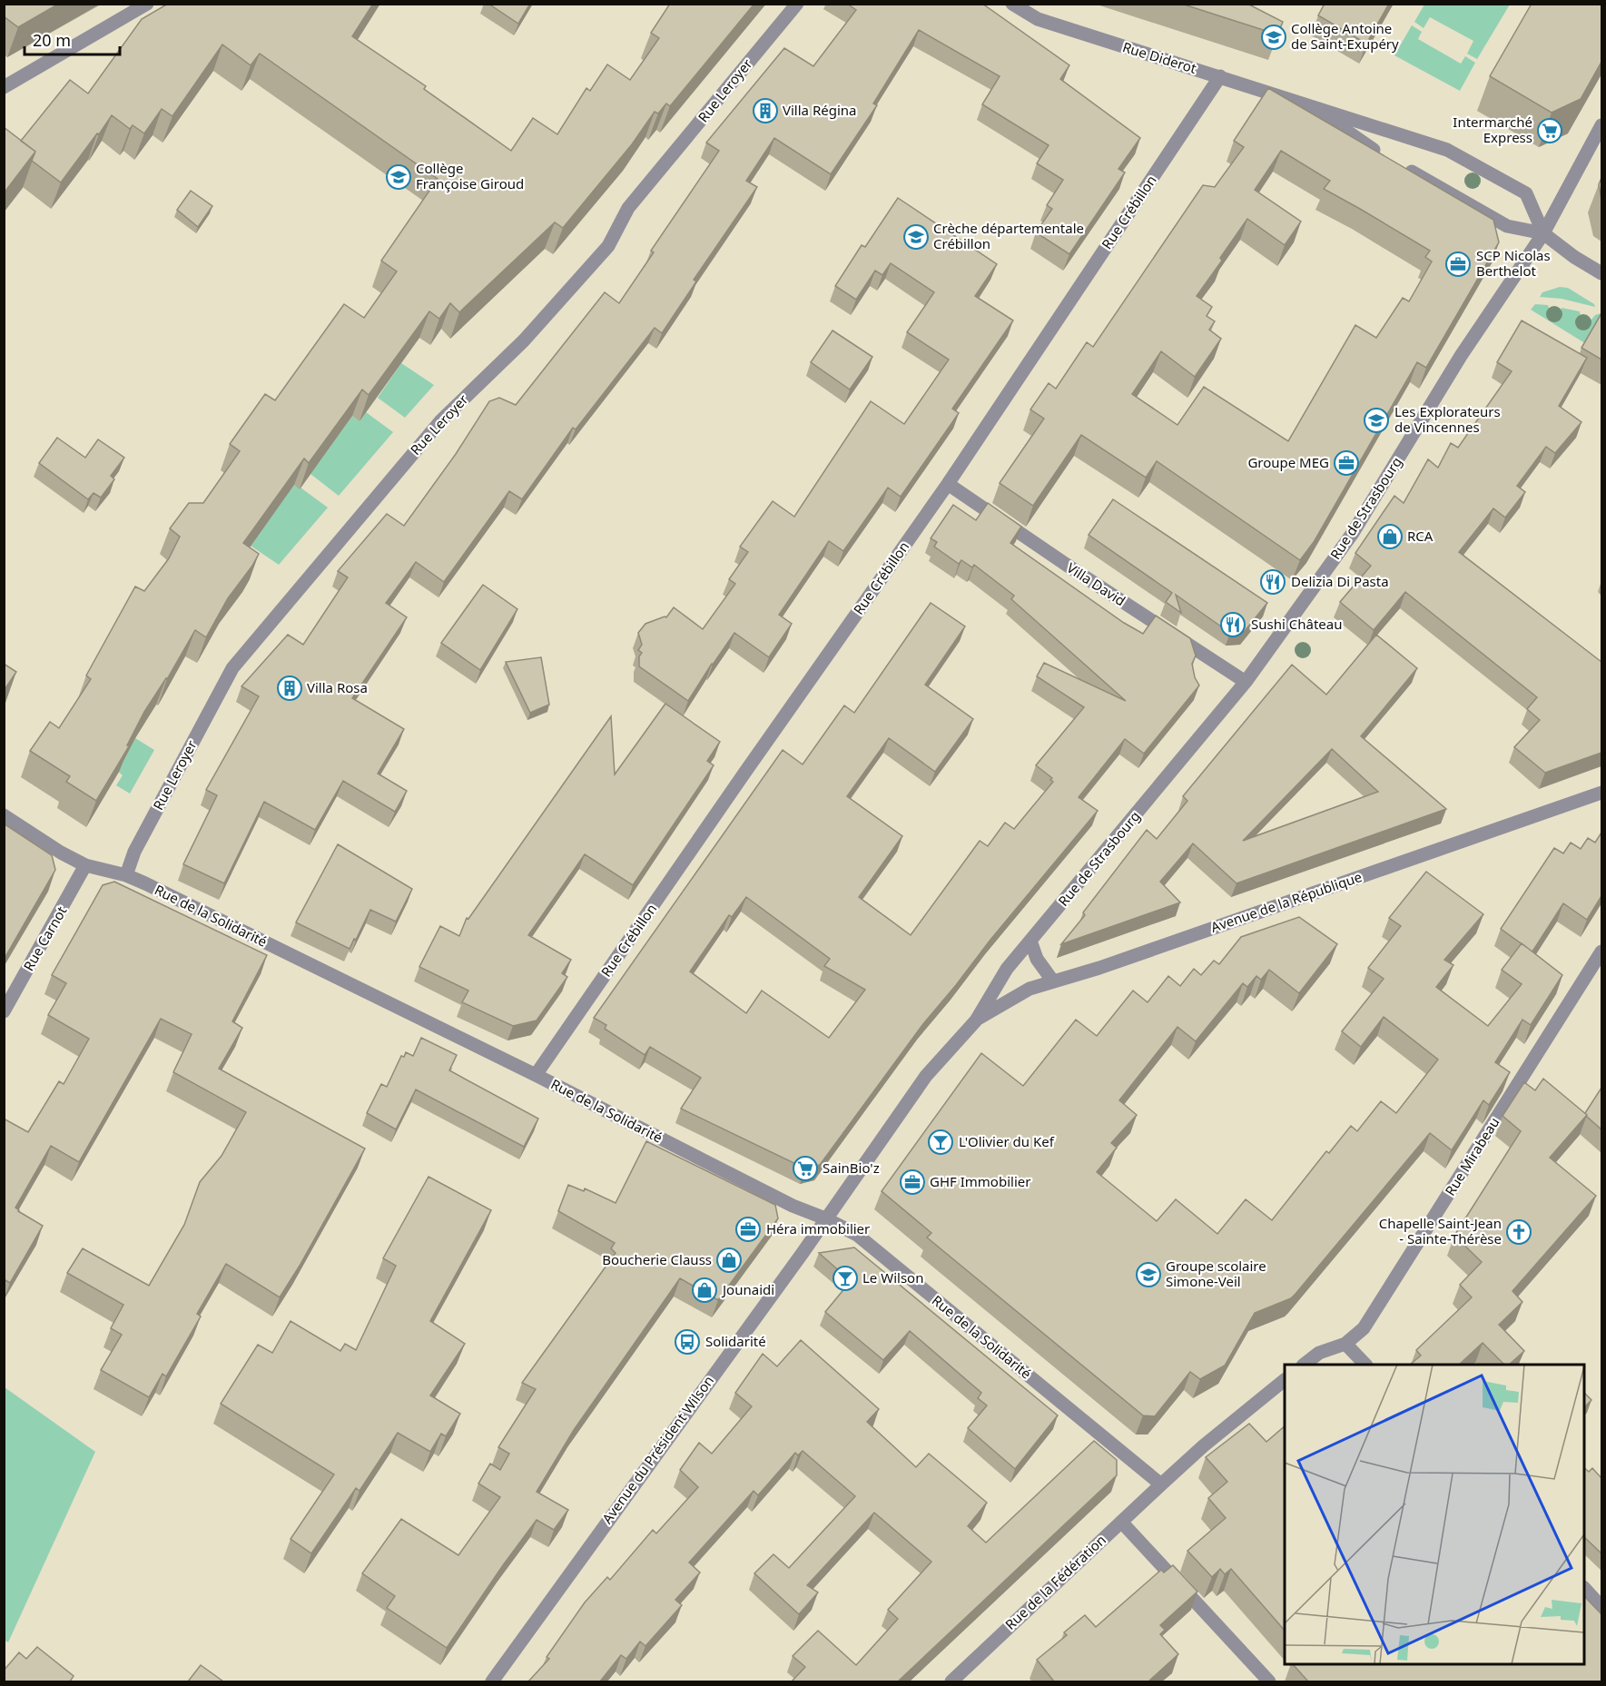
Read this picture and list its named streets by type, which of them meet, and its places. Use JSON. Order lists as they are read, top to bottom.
{
  "streets": {
    "street": [
      "Rue Diderot",
      "Rue Leroyer",
      "Rue Crébillon",
      "Rue de Strasbourg",
      "Villa David",
      "Avenue de la République",
      "Rue de la Solidarité",
      "Rue Carnot",
      "Rue Mirabeau",
      "Avenue du Président Wilson",
      "Rue de la Fédération"
    ]
  },
  "crossings": [
    ["Rue Diderot", "Rue Crébillon"],
    ["Rue Diderot", "Rue de Strasbourg"],
    ["Rue Leroyer", "Rue de la Solidarité"],
    ["Rue Crébillon", "Villa David"],
    ["Rue Crébillon", "Rue de la Solidarité"],
    ["Rue de Strasbourg", "Villa David"],
    ["Rue de Strasbourg", "Avenue de la République"],
    ["Rue de Strasbourg", "Rue de la Solidarité"],
    ["Rue de Strasbourg", "Avenue du Président Wilson"],
    ["Rue de la Solidarité", "Rue Carnot"],
    ["Rue de la Solidarité", "Avenue du Président Wilson"],
    ["Rue de la Solidarité", "Rue de la Fédération"]
  ],
  "places": {
    "school or university": [
      "Collège Antoine de Saint-Exupéry",
      "Collège Françoise Giroud",
      "Crèche départementale Crébillon",
      "Les Explorateurs de Vincennes",
      "Groupe scolaire Simone-Veil"
    ],
    "building": ["Villa Régina", "Villa Rosa"],
    "supermarket": ["Intermarché Express", "SainBio'z"],
    "office": [
      "SCP Nicolas Berthelot",
      "Groupe MEG",
      "GHF Immobilier",
      "Héra immobilier"
    ],
    "shop": ["RCA", "Boucherie Clauss", "Jounaidi"],
    "restaurant": ["Delizia Di Pasta", "Sushi Château"],
    "bar": ["L'Olivier du Kef", "Le Wilson"],
    "church": ["Chapelle Saint-Jean - Sainte-Thérèse"],
    "bus stop": ["Solidarité"]
  },
  "scale_bar": "20 m"
}
